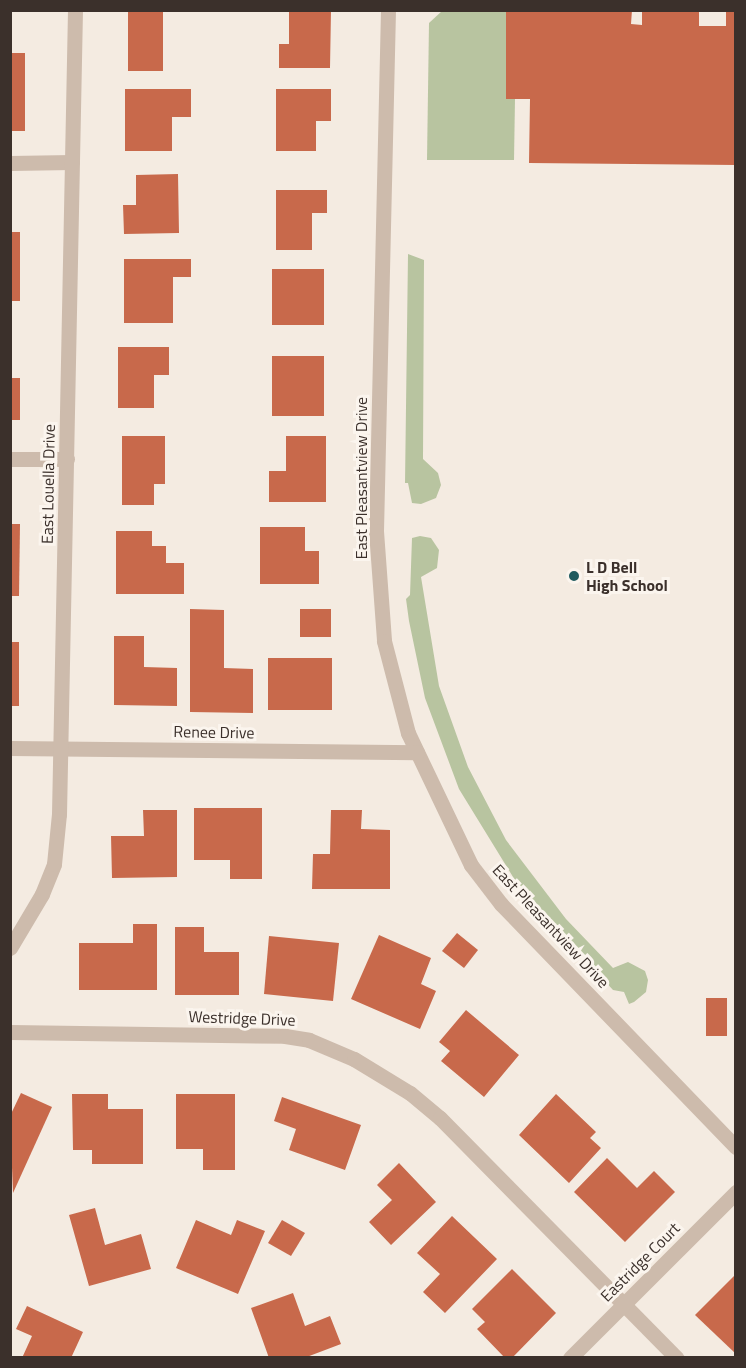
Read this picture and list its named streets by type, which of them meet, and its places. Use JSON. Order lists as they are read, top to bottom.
{
  "streets": {
    "street": [
      "East Pleasantview Drive",
      "East Louella Drive",
      "Renee Drive",
      "Westridge Drive",
      "Eastridge Court"
    ]
  },
  "crossings": [
    ["East Pleasantview Drive", "Renee Drive"],
    ["East Louella Drive", "Renee Drive"],
    ["Westridge Drive", "Eastridge Court"]
  ],
  "places": ["L D Bell High School"]
}
